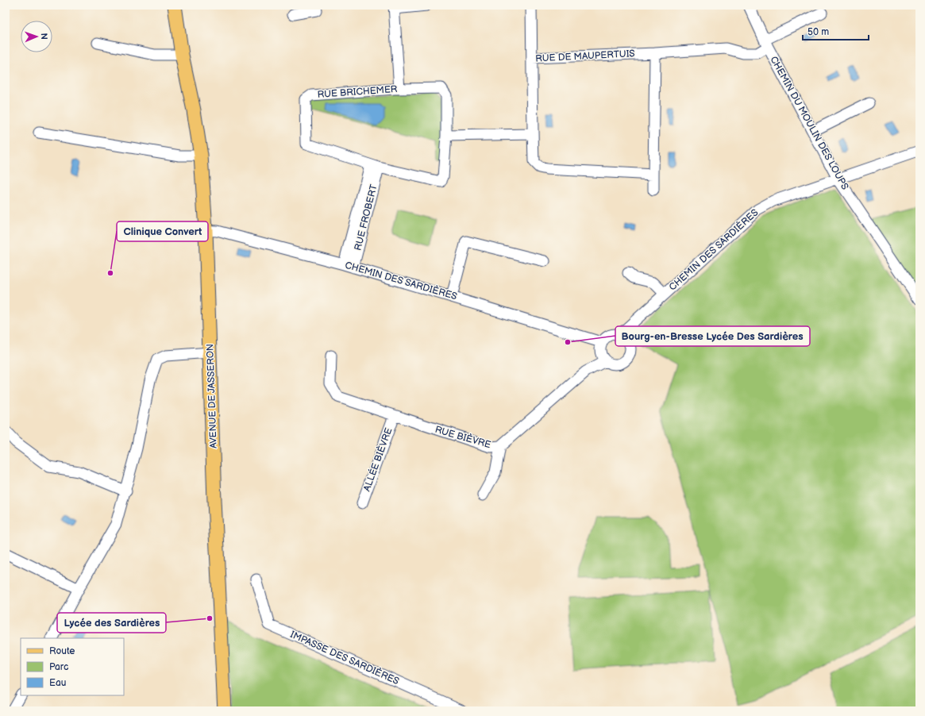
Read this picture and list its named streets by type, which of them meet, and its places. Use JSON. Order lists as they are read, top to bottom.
{
  "streets": {
    "main road": ["AVENUE DE JASSERON"],
    "street": [
      "RUE DE MAUPERTUIS",
      "RUE BRICHEMER",
      "CHEMIN DU MOULIN DES LOUPS",
      "RUE FROBERT",
      "CHEMIN DES SARDIÈRES",
      "RUE BIÈVRE",
      "ALLÉE BIÈVRE",
      "IMPASSE DES SARDIÈRES"
    ]
  },
  "crossings": [
    ["RUE DE MAUPERTUIS", "CHEMIN DU MOULIN DES LOUPS"],
    ["RUE BRICHEMER", "RUE FROBERT"],
    ["CHEMIN DU MOULIN DES LOUPS", "CHEMIN DES SARDIÈRES"],
    ["RUE FROBERT", "CHEMIN DES SARDIÈRES"],
    ["CHEMIN DES SARDIÈRES", "AVENUE DE JASSERON"],
    ["CHEMIN DES SARDIÈRES", "RUE BIÈVRE"],
    ["RUE BIÈVRE", "ALLÉE BIÈVRE"]
  ],
  "places": ["Clinique Convert", "Bourg-en-Bresse Lycée Des Sardières", "Lycée des Sardières"],
  "legend": ["Route", "Parc", "Eau"],
  "scale_bar": "50 m",
  "north": "right"
}
